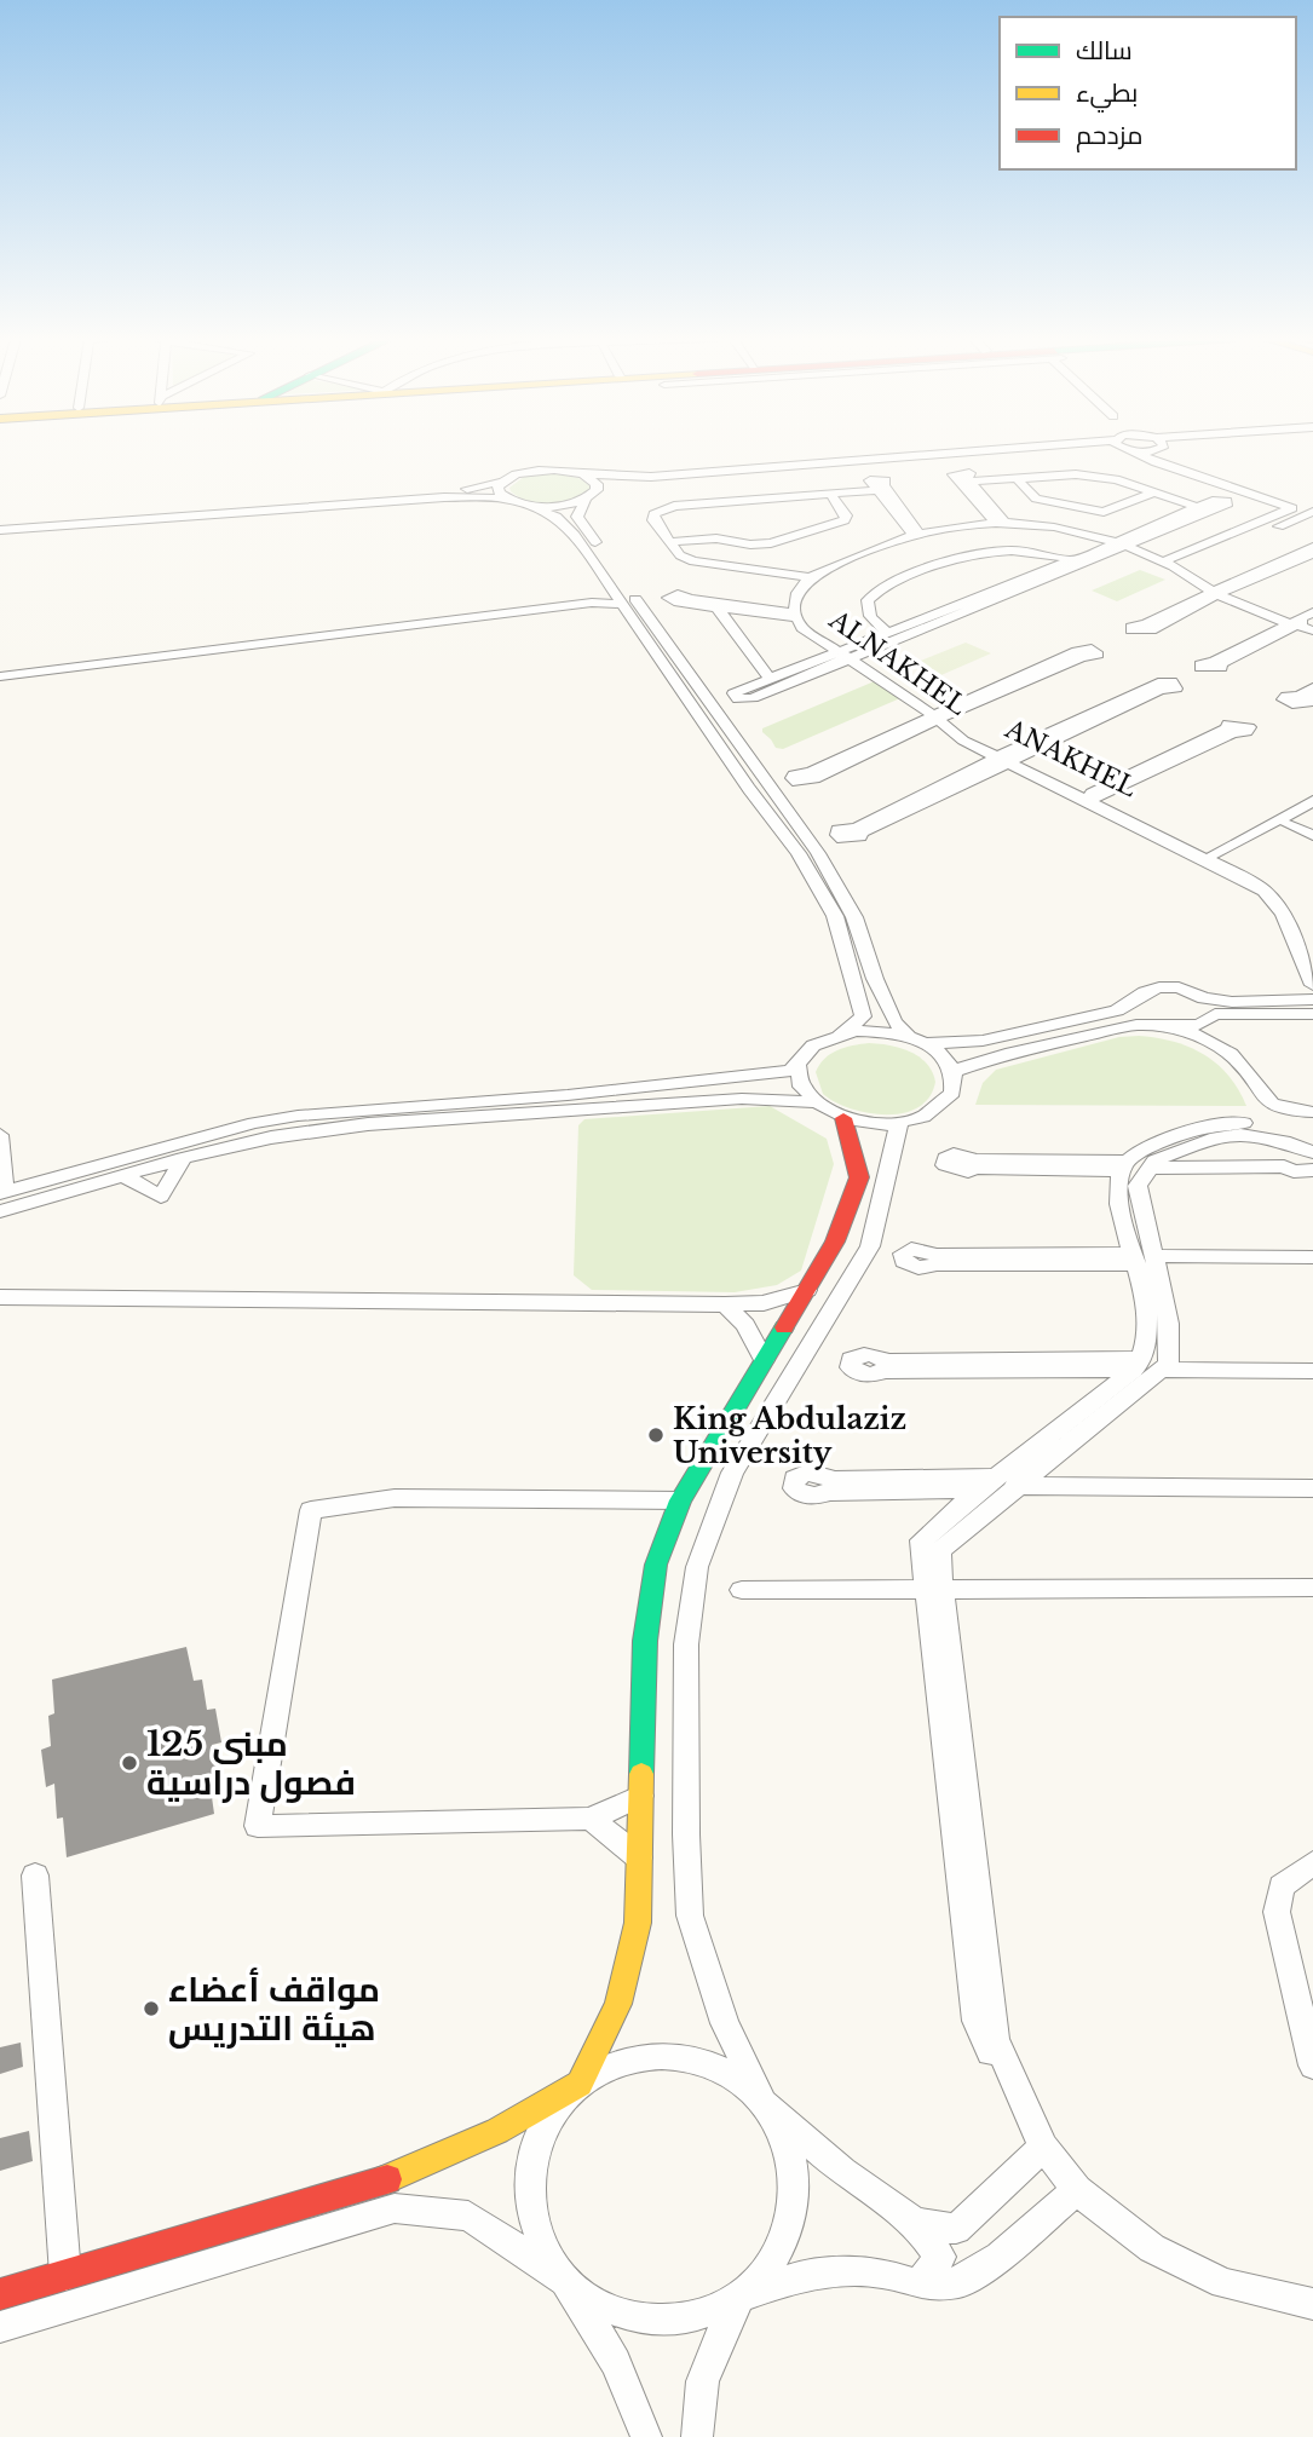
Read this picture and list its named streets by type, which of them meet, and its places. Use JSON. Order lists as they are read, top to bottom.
{
  "streets": {
    "street": ["ALNAKHEL", "ANAKHEL"]
  },
  "crossings": [
    ["ALNAKHEL", "ANAKHEL"]
  ],
  "places": ["King Abdulaziz University", "مبنى 125 فصول دراسية", "مواقف أعضاء هيئة التدريس"],
  "legend": ["سالك", "بطيء", "مزدحم"]
}
